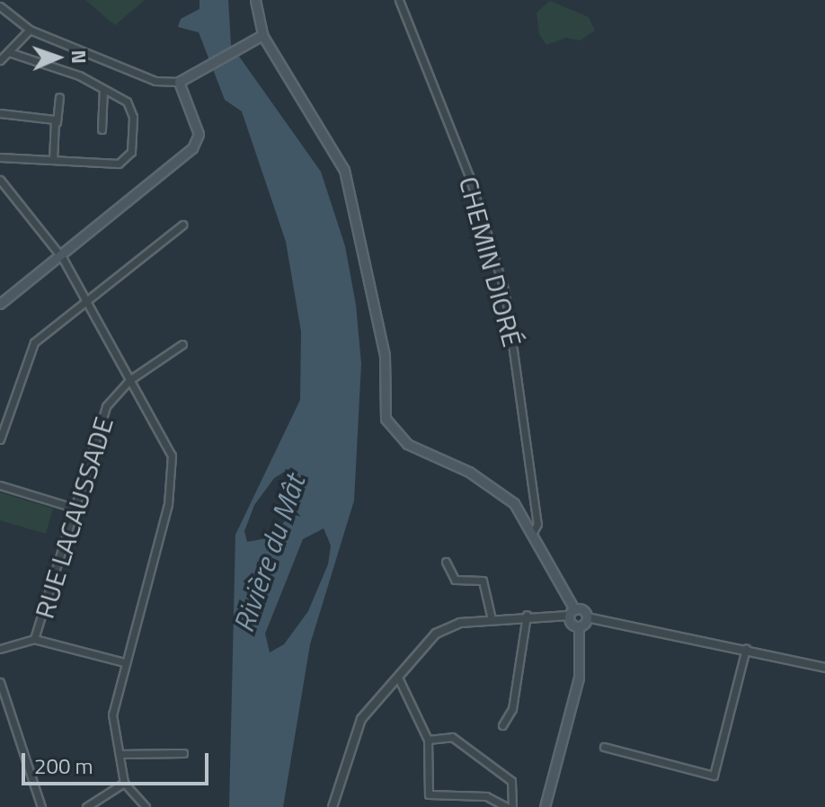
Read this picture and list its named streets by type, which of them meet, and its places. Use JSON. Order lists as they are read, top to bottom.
{
  "streets": {
    "street": ["CHEMIN DIORÉ", "RUE LACAUSSADE"]
  },
  "water": ["Rivière du Mât"],
  "scale_bar": "200 m",
  "north": "right"
}
